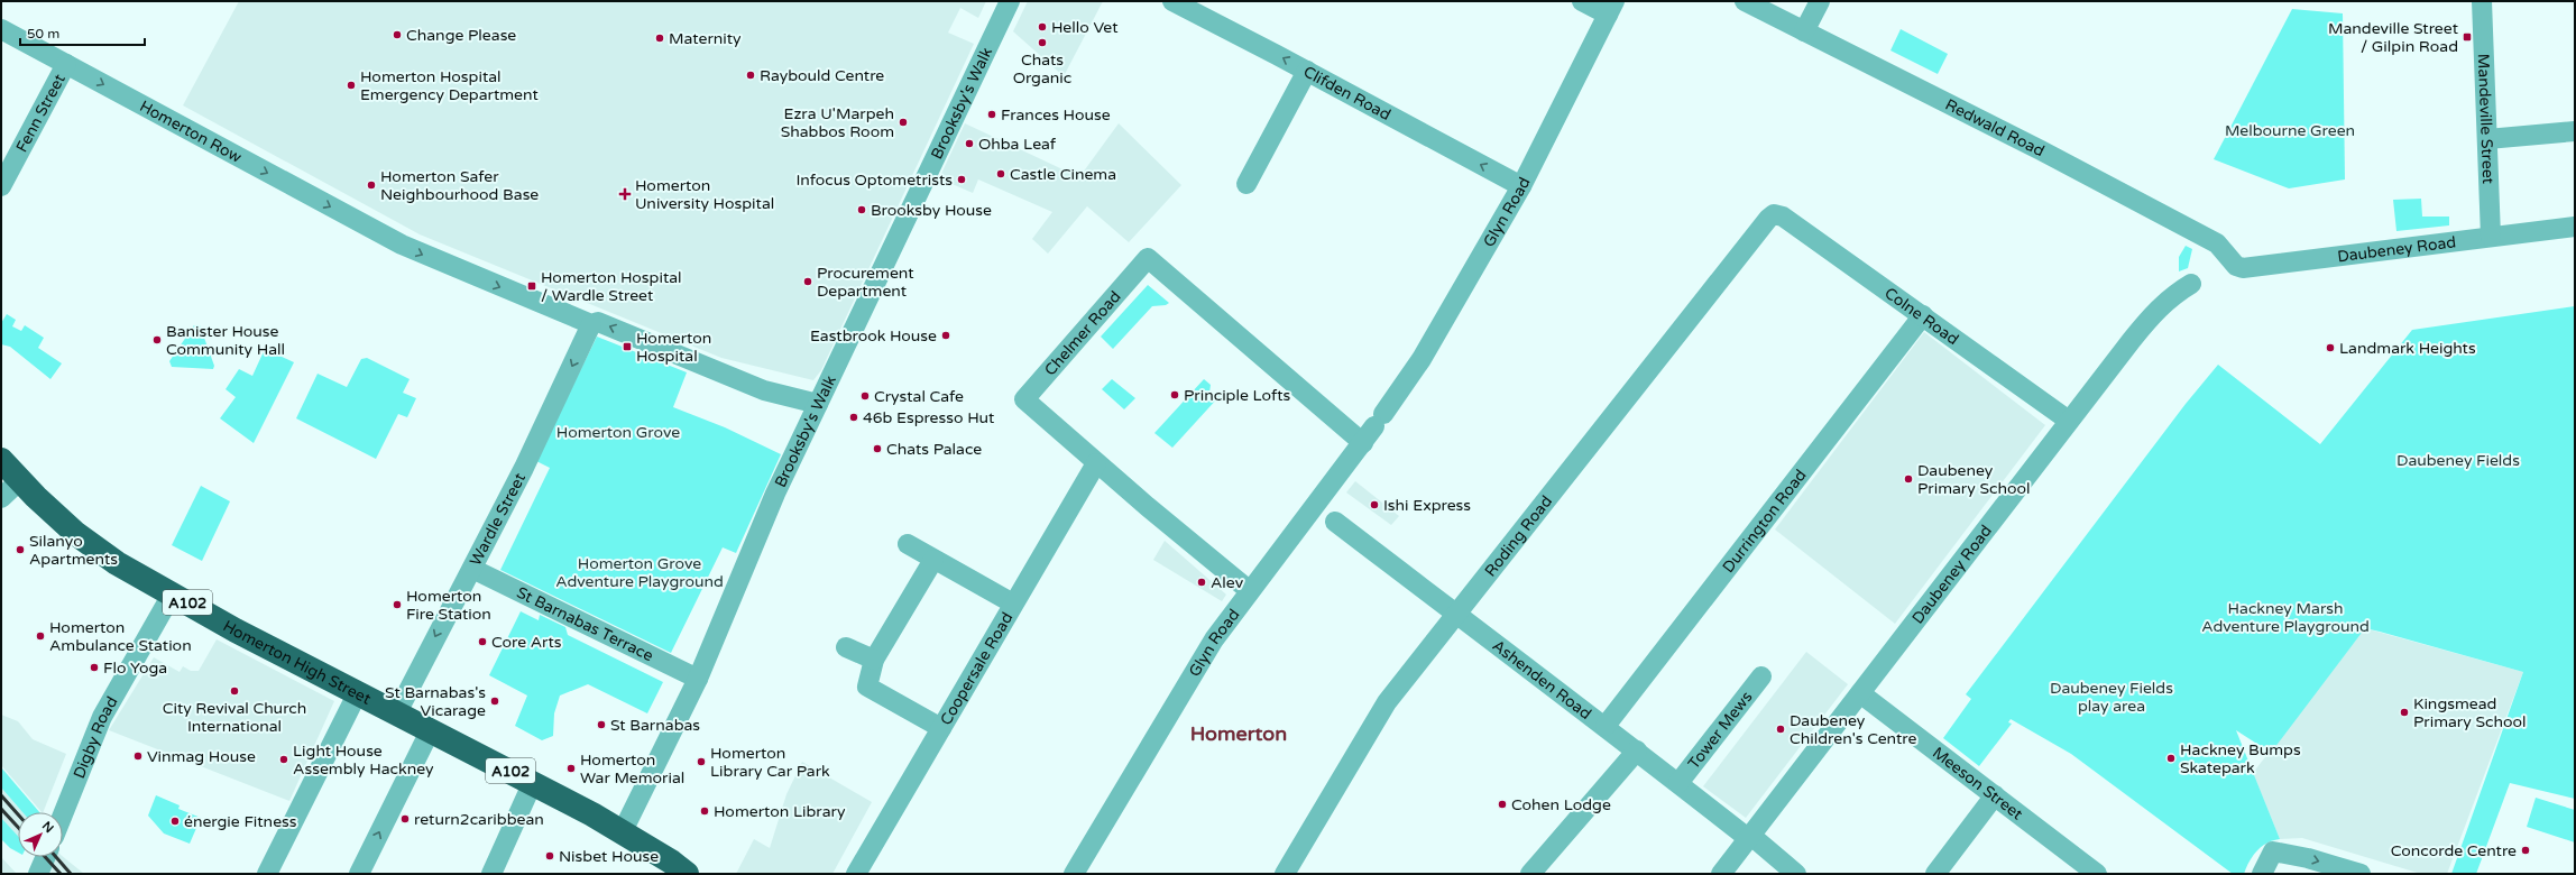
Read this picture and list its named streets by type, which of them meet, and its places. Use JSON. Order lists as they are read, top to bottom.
{
  "streets": {
    "highway": ["A102", "Homerton High Street"],
    "street": [
      "Clifden Road",
      "Brooksby's Walk",
      "Fenn Street",
      "Mandeville Street",
      "Redwald Road",
      "Homerton Row",
      "Glyn Road",
      "Daubeney Road",
      "Colne Road",
      "Chelmer Road",
      "Wardle Street",
      "Durrington Road",
      "Roding Road",
      "St Barnabas Terrace",
      "Coopersale Road",
      "Ashenden Road",
      "Tower Mews",
      "Digby Road",
      "Meeson Street"
    ]
  },
  "crossings": [
    ["Clifden Road", "Glyn Road"],
    ["Brooksby's Walk", "St Barnabas Terrace"],
    ["Brooksby's Walk", "Homerton High Street"],
    ["Fenn Street", "Homerton Row"],
    ["Mandeville Street", "Daubeney Road"],
    ["Redwald Road", "Daubeney Road"],
    ["Homerton Row", "Wardle Street"],
    ["Glyn Road", "Chelmer Road"],
    ["Daubeney Road", "Colne Road"],
    ["Daubeney Road", "Ashenden Road"],
    ["Daubeney Road", "Meeson Street"],
    ["Colne Road", "Durrington Road"],
    ["Colne Road", "Roding Road"],
    ["Chelmer Road", "Coopersale Road"],
    ["Wardle Street", "St Barnabas Terrace"],
    ["Wardle Street", "Homerton High Street"],
    ["Durrington Road", "Ashenden Road"],
    ["Roding Road", "Ashenden Road"],
    ["Homerton High Street", "Digby Road"],
    ["Ashenden Road", "Tower Mews"]
  ],
  "one_way": ["Clifden Road", "Homerton Row", "Wardle Street"],
  "districts": ["Homerton"],
  "parks": [
    "Melbourne Green",
    "Homerton Grove",
    "Daubeney Fields",
    "Homerton Grove Adventure Playground",
    "Hackney Marsh Adventure Playground",
    "Daubeney Fields play area"
  ],
  "places": {
    "other": [
      "Hello Vet",
      "Change Please",
      "Maternity",
      "Chats Organic",
      "Raybould Centre",
      "Homerton Hospital Emergency Department",
      "Frances House",
      "Ezra U'Marpeh Shabbos Room",
      "Ohba Leaf",
      "Castle Cinema",
      "Infocus Optometrists",
      "Homerton Safer Neighbourhood Base",
      "Brooksby House",
      "Procurement Department",
      "Eastbrook House",
      "Banister House Community Hall",
      "Landmark Heights",
      "Principle Lofts",
      "Crystal Cafe",
      "46b Espresso Hut",
      "Chats Palace",
      "Daubeney Primary School",
      "Ishi Express",
      "Silanyo Apartments",
      "Alev",
      "Homerton Fire Station",
      "Homerton Ambulance Station",
      "Core Arts",
      "Flo Yoga",
      "City Revival Church International",
      "St Barnabas's Vicarage",
      "Kingsmead Primary School",
      "St Barnabas",
      "Daubeney Children's Centre",
      "Vinmag House",
      "Hackney Bumps Skatepark",
      "Light House Assembly Hackney",
      "Homerton Library Car Park",
      "Homerton War Memorial",
      "Cohen Lodge",
      "Homerton Library",
      "return2caribbean",
      "énergie Fitness",
      "Concorde Centre",
      "Nisbet House"
    ],
    "transit": ["Mandeville Street / Gilpin Road", "Homerton Hospital / Wardle Street", "Homerton Hospital"],
    "health": ["Homerton University Hospital"]
  },
  "scale_bar": "50 m",
  "north": "top right"
}
